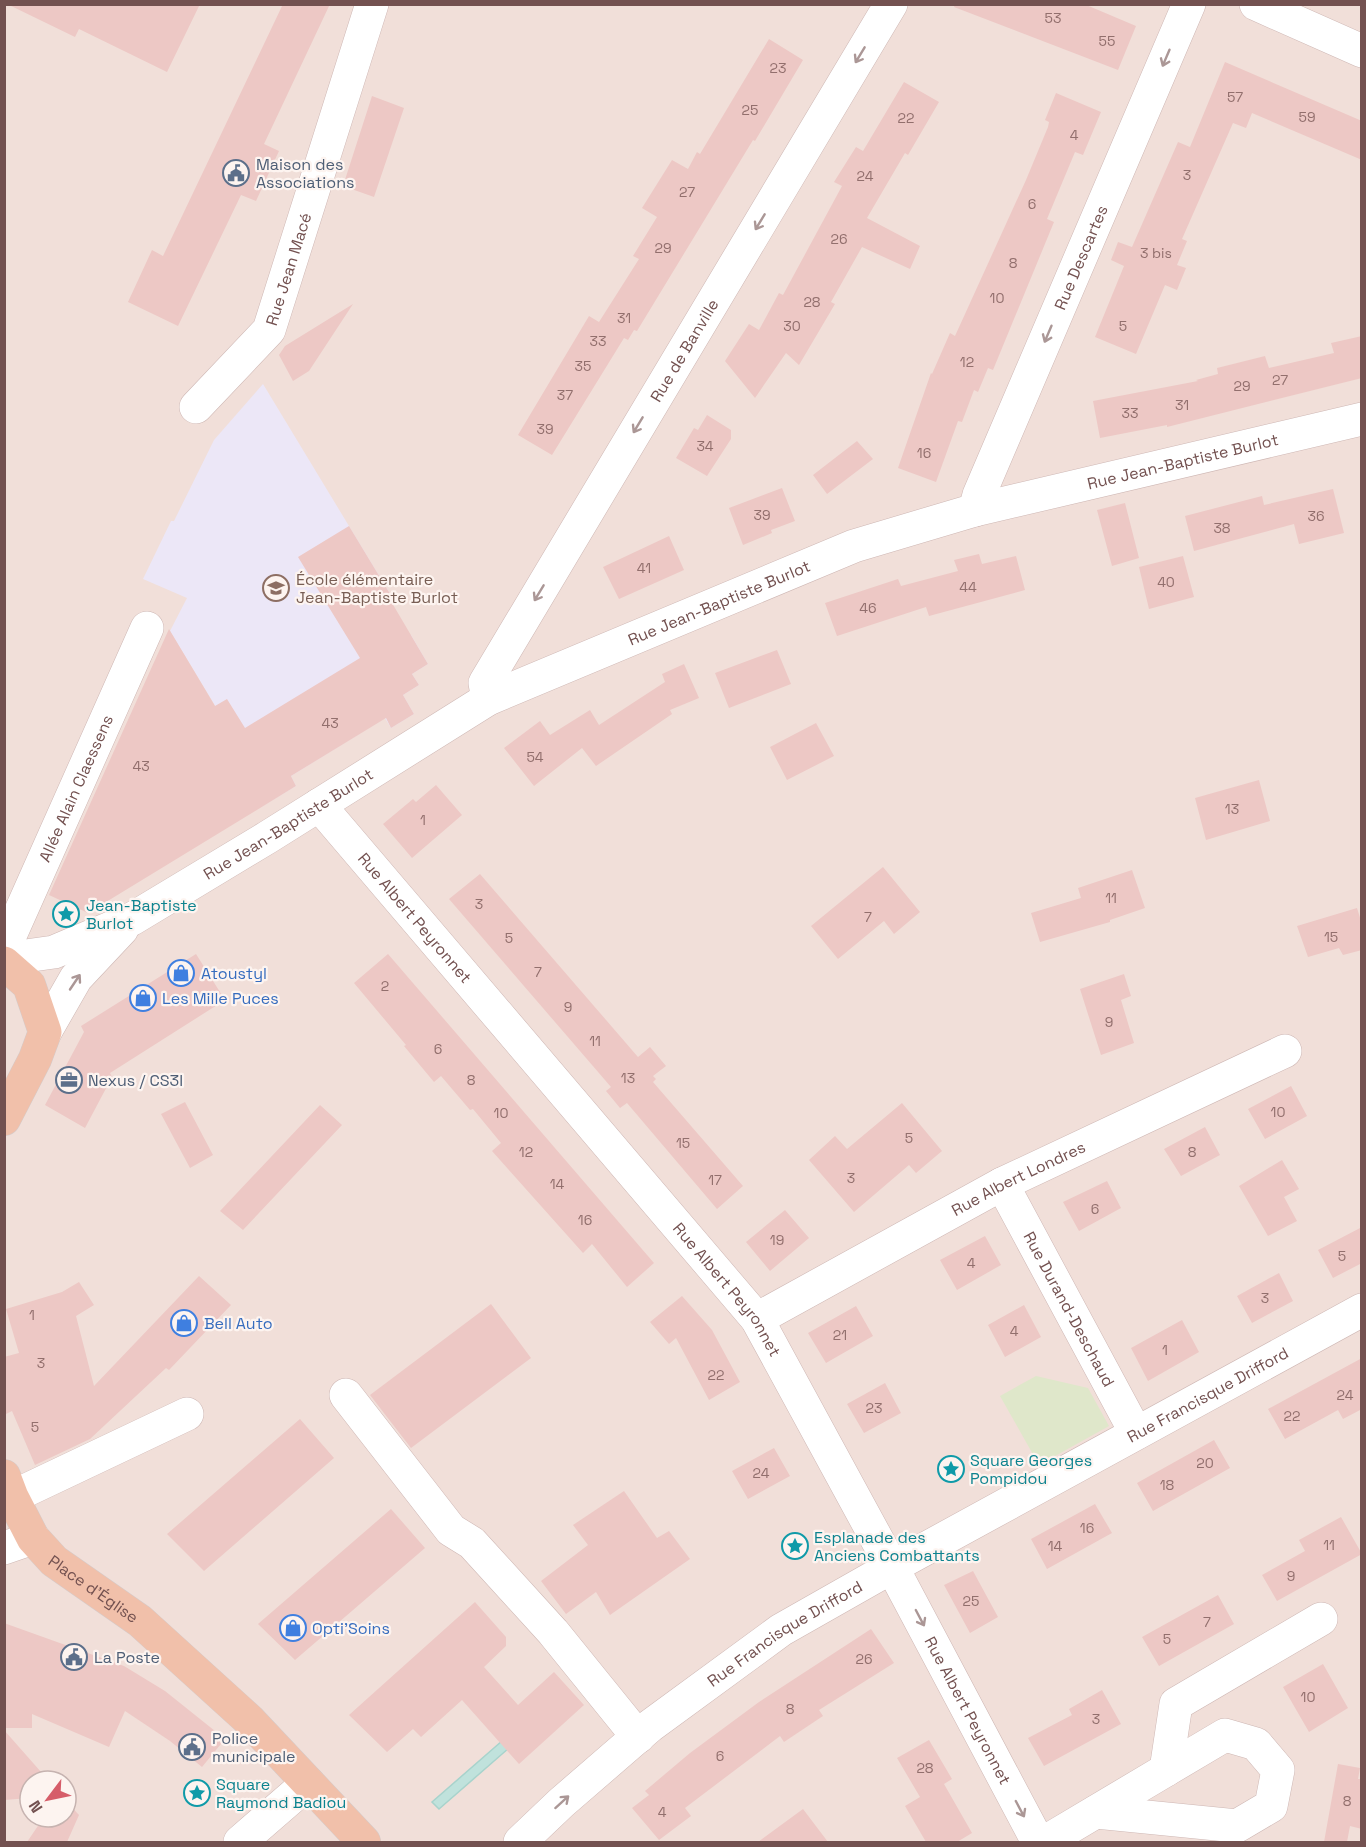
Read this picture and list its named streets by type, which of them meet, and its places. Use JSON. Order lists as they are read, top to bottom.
{
  "streets": {
    "main road": ["Place d'Église"],
    "street": [
      "Rue Descartes",
      "Rue Jean Macé",
      "Rue de Banville",
      "Rue Jean-Baptiste Burlot",
      "Allée Alain Claessens",
      "Rue Albert Peyronnet",
      "Rue Albert Londres",
      "Rue Durand-Deschaud",
      "Rue Francisque Drifford"
    ]
  },
  "crossings": [
    ["Rue Descartes", "Rue Jean-Baptiste Burlot"],
    ["Rue de Banville", "Rue Jean-Baptiste Burlot"],
    ["Rue Jean-Baptiste Burlot", "Rue Albert Peyronnet"],
    ["Rue Albert Peyronnet", "Rue Albert Londres"],
    ["Rue Albert Peyronnet", "Rue Francisque Drifford"],
    ["Rue Albert Londres", "Rue Durand-Deschaud"],
    ["Rue Durand-Deschaud", "Rue Francisque Drifford"]
  ],
  "one_way": ["Rue Descartes", "Rue de Banville"],
  "places": {
    "public building": ["Maison des Associations", "La Poste", "Police municipale"],
    "school or university": ["École élémentaire Jean-Baptiste Burlot"],
    "place": [
      "Jean-Baptiste Burlot",
      "Square Georges Pompidou",
      "Esplanade des Anciens Combattants",
      "Square Raymond Badiou"
    ],
    "shop": [
      "Atoustyl",
      "Les Mille Puces",
      "Bell Auto",
      "Opti'Soins"
    ],
    "office": ["Nexus / CS3I"]
  },
  "house_numbers": [
    "53",
    "55",
    "23",
    "57",
    "25",
    "59",
    "22",
    "4",
    "3",
    "24",
    "27",
    "6",
    "26",
    "29",
    "3 bis",
    "8",
    "10",
    "28",
    "31",
    "30",
    "5",
    "33",
    "12",
    "35",
    "27",
    "29",
    "37",
    "31",
    "33",
    "39",
    "34",
    "16",
    "39",
    "36",
    "38",
    "41",
    "40",
    "44",
    "46",
    "43",
    "54",
    "43",
    "13",
    "1",
    "11",
    "3",
    "7",
    "15",
    "5",
    "7",
    "2",
    "9",
    "9",
    "11",
    "6",
    "13",
    "8",
    "10",
    "10",
    "5",
    "15",
    "12",
    "8",
    "3",
    "17",
    "14",
    "6",
    "16",
    "19",
    "5",
    "4",
    "3",
    "1",
    "4",
    "21",
    "1",
    "3",
    "22",
    "24",
    "23",
    "22",
    "5",
    "20",
    "24",
    "18",
    "16",
    "11",
    "14",
    "9",
    "25",
    "7",
    "5",
    "26",
    "10",
    "8",
    "3",
    "6",
    "28",
    "8",
    "4"
  ],
  "north": "bottom left"
}
